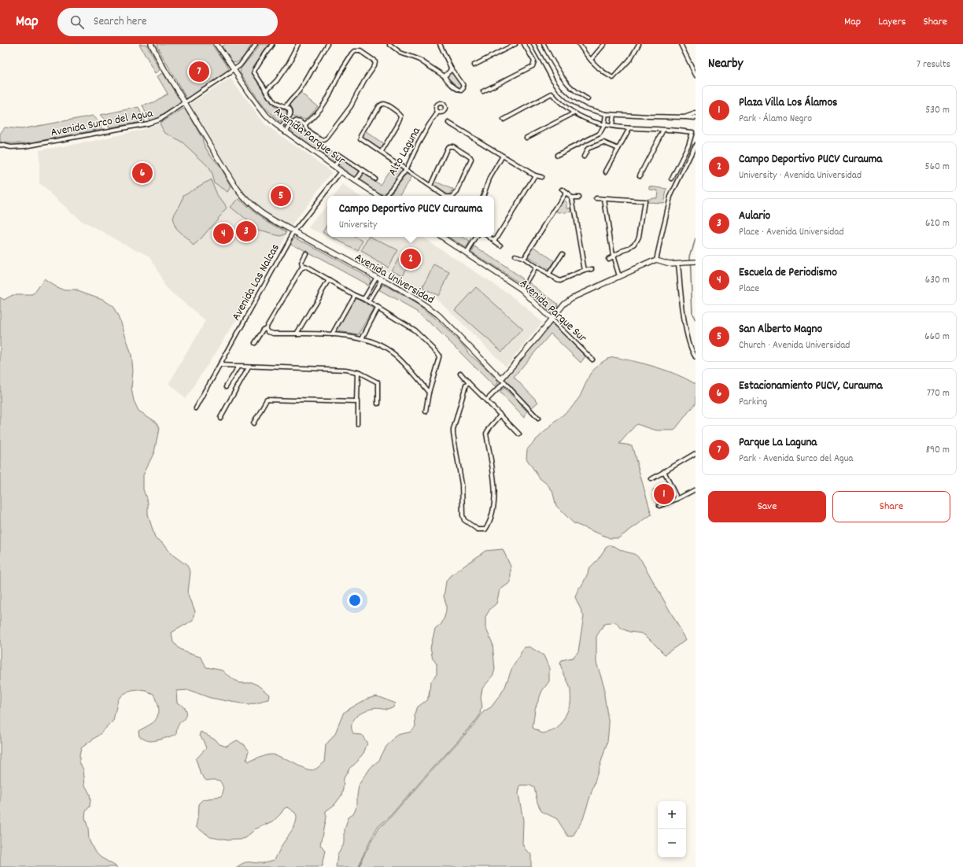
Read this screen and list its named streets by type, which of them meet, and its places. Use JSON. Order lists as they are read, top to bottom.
{
  "streets": {
    "street": [
      "Avenida Surco del Agua",
      "Avenida Parque Sur",
      "Alto Laguna",
      "Avenida Universidad",
      "Avenida Las Nalcas"
    ]
  },
  "crossings": [
    ["Avenida Surco del Agua", "Avenida Parque Sur"],
    ["Avenida Surco del Agua", "Avenida Universidad"],
    ["Avenida Parque Sur", "Avenida Las Nalcas"],
    ["Avenida Universidad", "Avenida Las Nalcas"]
  ],
  "page": {
    "header": "Map",
    "search": "Search here",
    "nav": ["Map", "Layers", "Share"],
    "heading": ["Nearby", "7 results"],
    "pins": [
      "7",
      "6",
      "5",
      "3",
      "4",
      "2",
      "1"
    ],
    "list": [
      {
        "mark": "1",
        "name": "Plaza Villa Los Álamos",
        "note": "Park · Álamo Negro",
        "value": "530 m"
      },
      {
        "mark": "2",
        "name": "Campo Deportivo PUCV Curauma",
        "note": "University · Avenida Universidad",
        "value": "560 m"
      },
      {
        "mark": "3",
        "name": "Aulario",
        "note": "Place · Avenida Universidad",
        "value": "620 m"
      },
      {
        "mark": "4",
        "name": "Escuela de Periodismo",
        "note": "Place",
        "value": "630 m"
      },
      {
        "mark": "5",
        "name": "San Alberto Magno",
        "note": "Church · Avenida Universidad",
        "value": "660 m"
      },
      {
        "mark": "6",
        "name": "Estacionamiento PUCV, Curauma",
        "note": "Parking",
        "value": "770 m"
      },
      {
        "mark": "7",
        "name": "Parque La Laguna",
        "note": "Park · Avenida Surco del Agua",
        "value": "890 m"
      }
    ],
    "popup": ["Campo Deportivo PUCV Curauma", "University"],
    "buttons": ["Save", "Share"],
    "map_buttons": ["+", "−"]
  }
}
